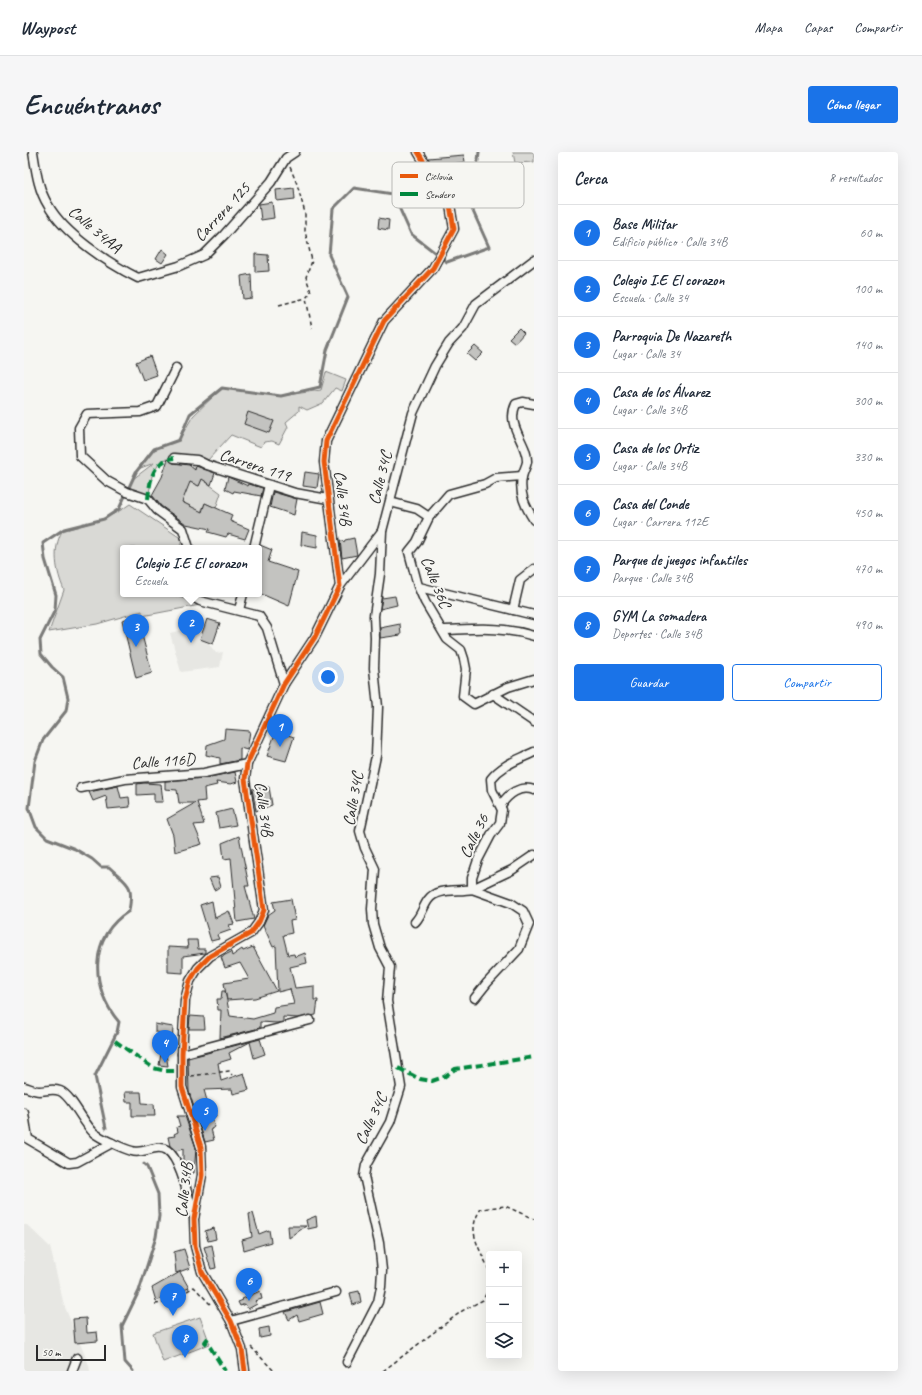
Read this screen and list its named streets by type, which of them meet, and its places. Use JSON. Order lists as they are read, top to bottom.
{
  "streets": {
    "street": [
      "Carrera 125",
      "Calle 34AA",
      "Carrera 119",
      "Calle 34C",
      "Calle 34B",
      "Calle 36C",
      "Calle 116D",
      "Calle 36"
    ]
  },
  "crossings": [
    ["Carrera 125", "Calle 34AA"],
    ["Carrera 119", "Calle 34B"],
    ["Calle 34C", "Calle 34B"],
    ["Calle 34B", "Calle 116D"]
  ],
  "legend": ["Ciclovía", "Sendero"],
  "scale_bar": "50 m",
  "page": {
    "header": "Waypost",
    "nav": ["Mapa", "Capas", "Compartir"],
    "buttons": [
      "Cómo llegar",
      ["Guardar", "Compartir"]
    ],
    "title": "Encuéntranos",
    "heading": ["Cerca", "8 resultados"],
    "list": [
      {
        "mark": "1",
        "name": "Base Militar",
        "note": "Edificio público · Calle 34B",
        "value": "60 m"
      },
      {
        "mark": "2",
        "name": "Colegio I.E El corazon",
        "note": "Escuela · Calle 34",
        "value": "100 m"
      },
      {
        "mark": "3",
        "name": "Parroquia De Nazareth",
        "note": "Lugar · Calle 34",
        "value": "140 m"
      },
      {
        "mark": "4",
        "name": "Casa de los Álvarez",
        "note": "Lugar · Calle 34B",
        "value": "300 m"
      },
      {
        "mark": "5",
        "name": "Casa de los Ortiz",
        "note": "Lugar · Calle 34B",
        "value": "330 m"
      },
      {
        "mark": "6",
        "name": "Casa del Conde",
        "note": "Lugar · Carrera 112E",
        "value": "450 m"
      },
      {
        "mark": "7",
        "name": "Parque de juegos infantiles",
        "note": "Parque · Calle 34B",
        "value": "470 m"
      },
      {
        "mark": "8",
        "name": "GYM La somadera",
        "note": "Deportes · Calle 34B",
        "value": "490 m"
      }
    ],
    "popup": ["Colegio I.E El corazon", "Escuela"],
    "pins": [
      "2",
      "3",
      "1",
      "4",
      "5",
      "6",
      "7",
      "8"
    ],
    "map_buttons": ["+", "−"],
    "scale": "50 m"
  }
}
